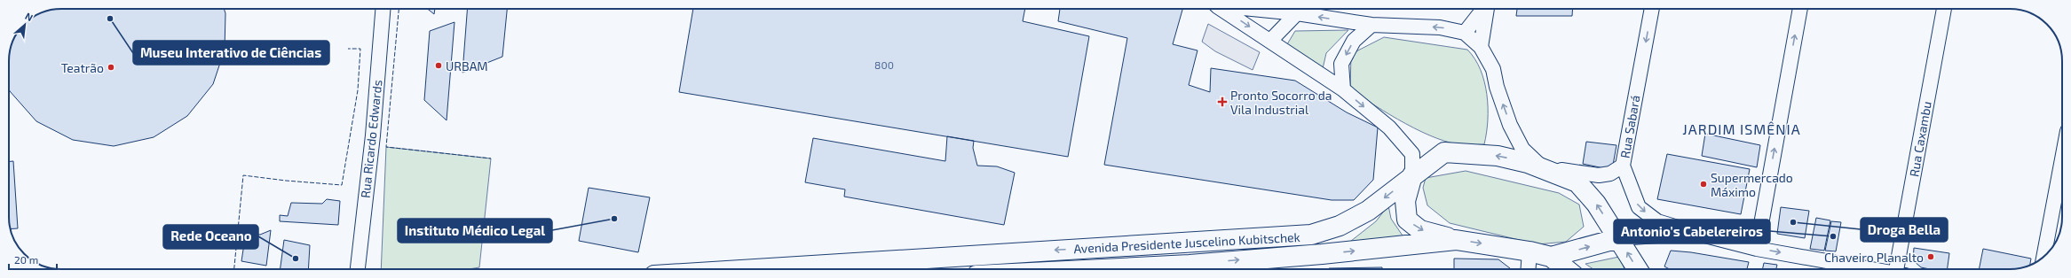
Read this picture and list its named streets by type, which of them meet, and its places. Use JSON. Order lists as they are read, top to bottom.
{
  "streets": {
    "main road": ["Avenida Presidente Juscelino Kubitschek"],
    "street": ["Rua Sabará", "Rua Ricardo Edwards", "Rua Caxambu"]
  },
  "districts": ["JARDIM ISMÊNIA"],
  "places": {
    "other": [
      "Museu Interativo de Ciências",
      "URBAM",
      "Teatrão",
      "Supermercado Máximo",
      "Instituto Médico Legal",
      "Droga Bella",
      "Antonio's Cabelereiros",
      "Chaveiro Planalto",
      "Rede Oceano"
    ],
    "health": ["Pronto Socorro da Vila Industrial"]
  },
  "house_numbers": ["800"],
  "scale_bar": "20 m",
  "north": "top right"
}
